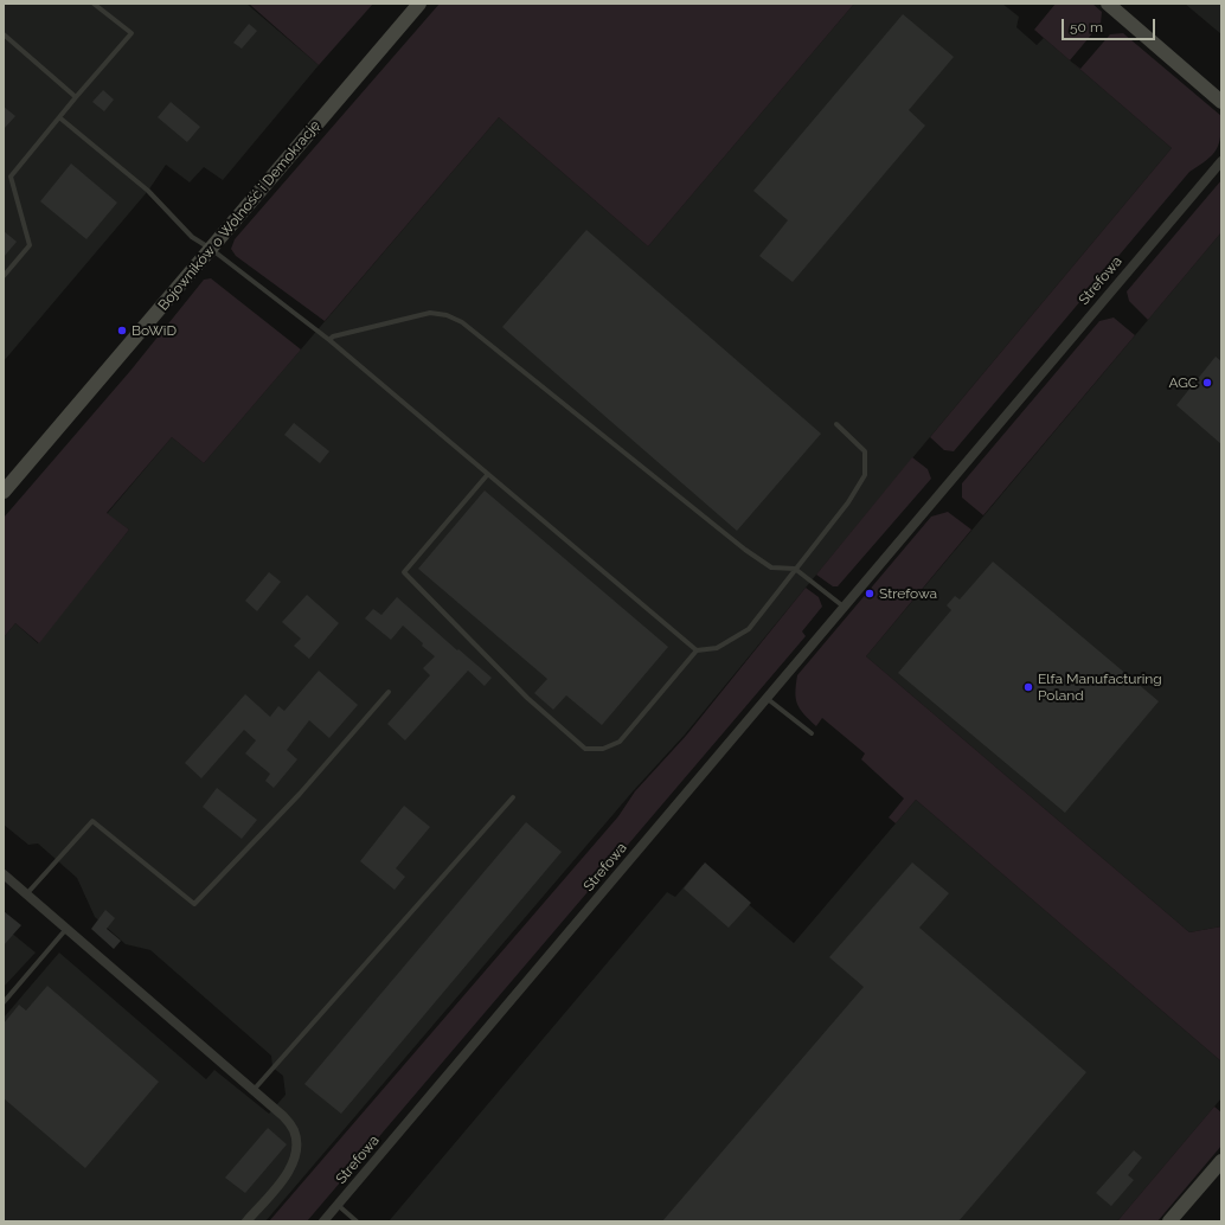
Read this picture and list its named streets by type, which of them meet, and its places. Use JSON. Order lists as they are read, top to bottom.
{
  "streets": {
    "main road": ["Bojowników o Wolność i Demokrację"],
    "street": ["Strefowa"]
  },
  "places": [
    "BoWiD",
    "AGC",
    "Strefowa",
    "Elfa Manufacturing Poland"
  ],
  "scale_bar": "50 m"
}
